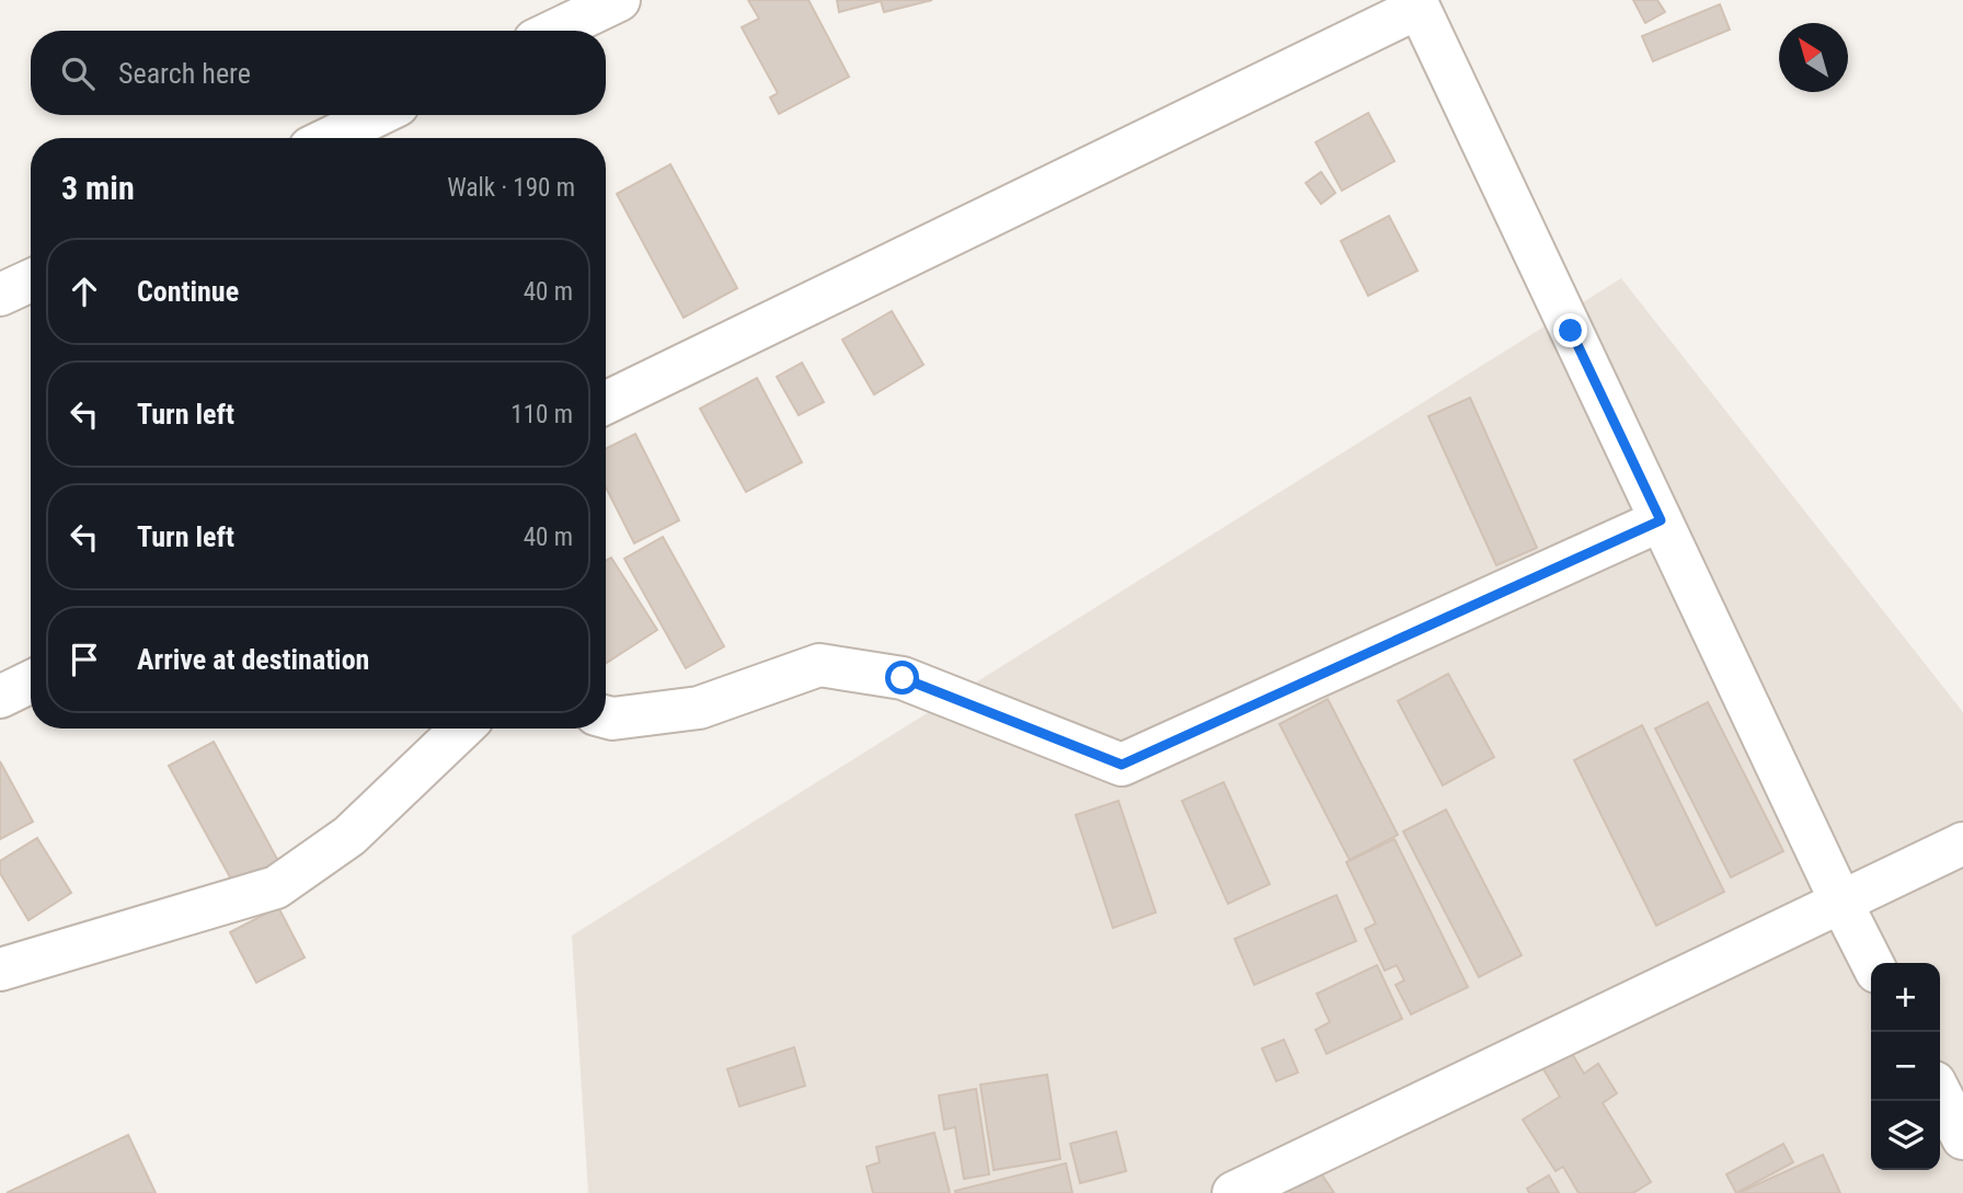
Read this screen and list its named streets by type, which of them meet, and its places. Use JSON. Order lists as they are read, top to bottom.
{
  "north": "top left",
  "page": {
    "search": "Search here",
    "heading": ["3 min", "Walk · 190 m"],
    "list": [
      ["Continue", "40 m"],
      ["Turn left", "110 m"],
      ["Turn left", "40 m"],
      "Arrive at destination"
    ],
    "map_buttons": ["+", "−"]
  }
}
